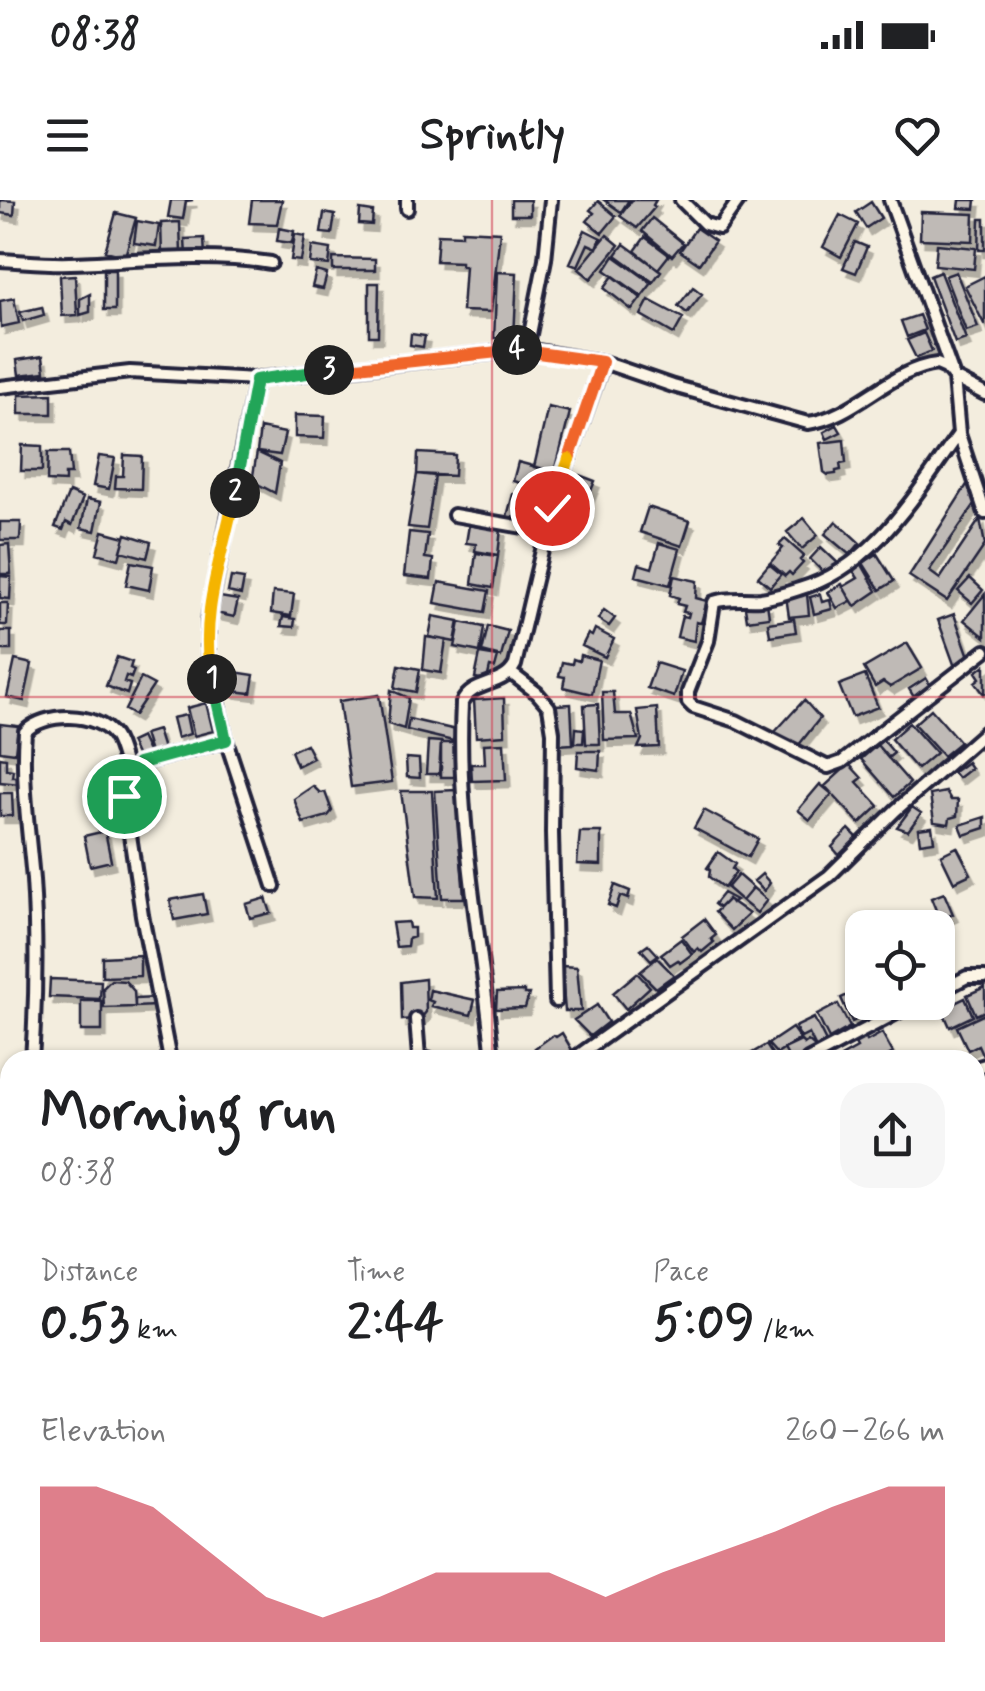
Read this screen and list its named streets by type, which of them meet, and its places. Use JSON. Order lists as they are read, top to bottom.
{
  "page": {
    "status": "08:38",
    "header": "Sprintly",
    "pins": [
      "4",
      "3",
      "2",
      "1"
    ],
    "heading": ["Morning run", "08:38"],
    "stats": [
      ["Distance", "0.53 km"],
      ["Time", "2:44"],
      ["Pace", "5:09 /km"]
    ],
    "chart": ["Elevation", "260–266 m"]
  }
}
